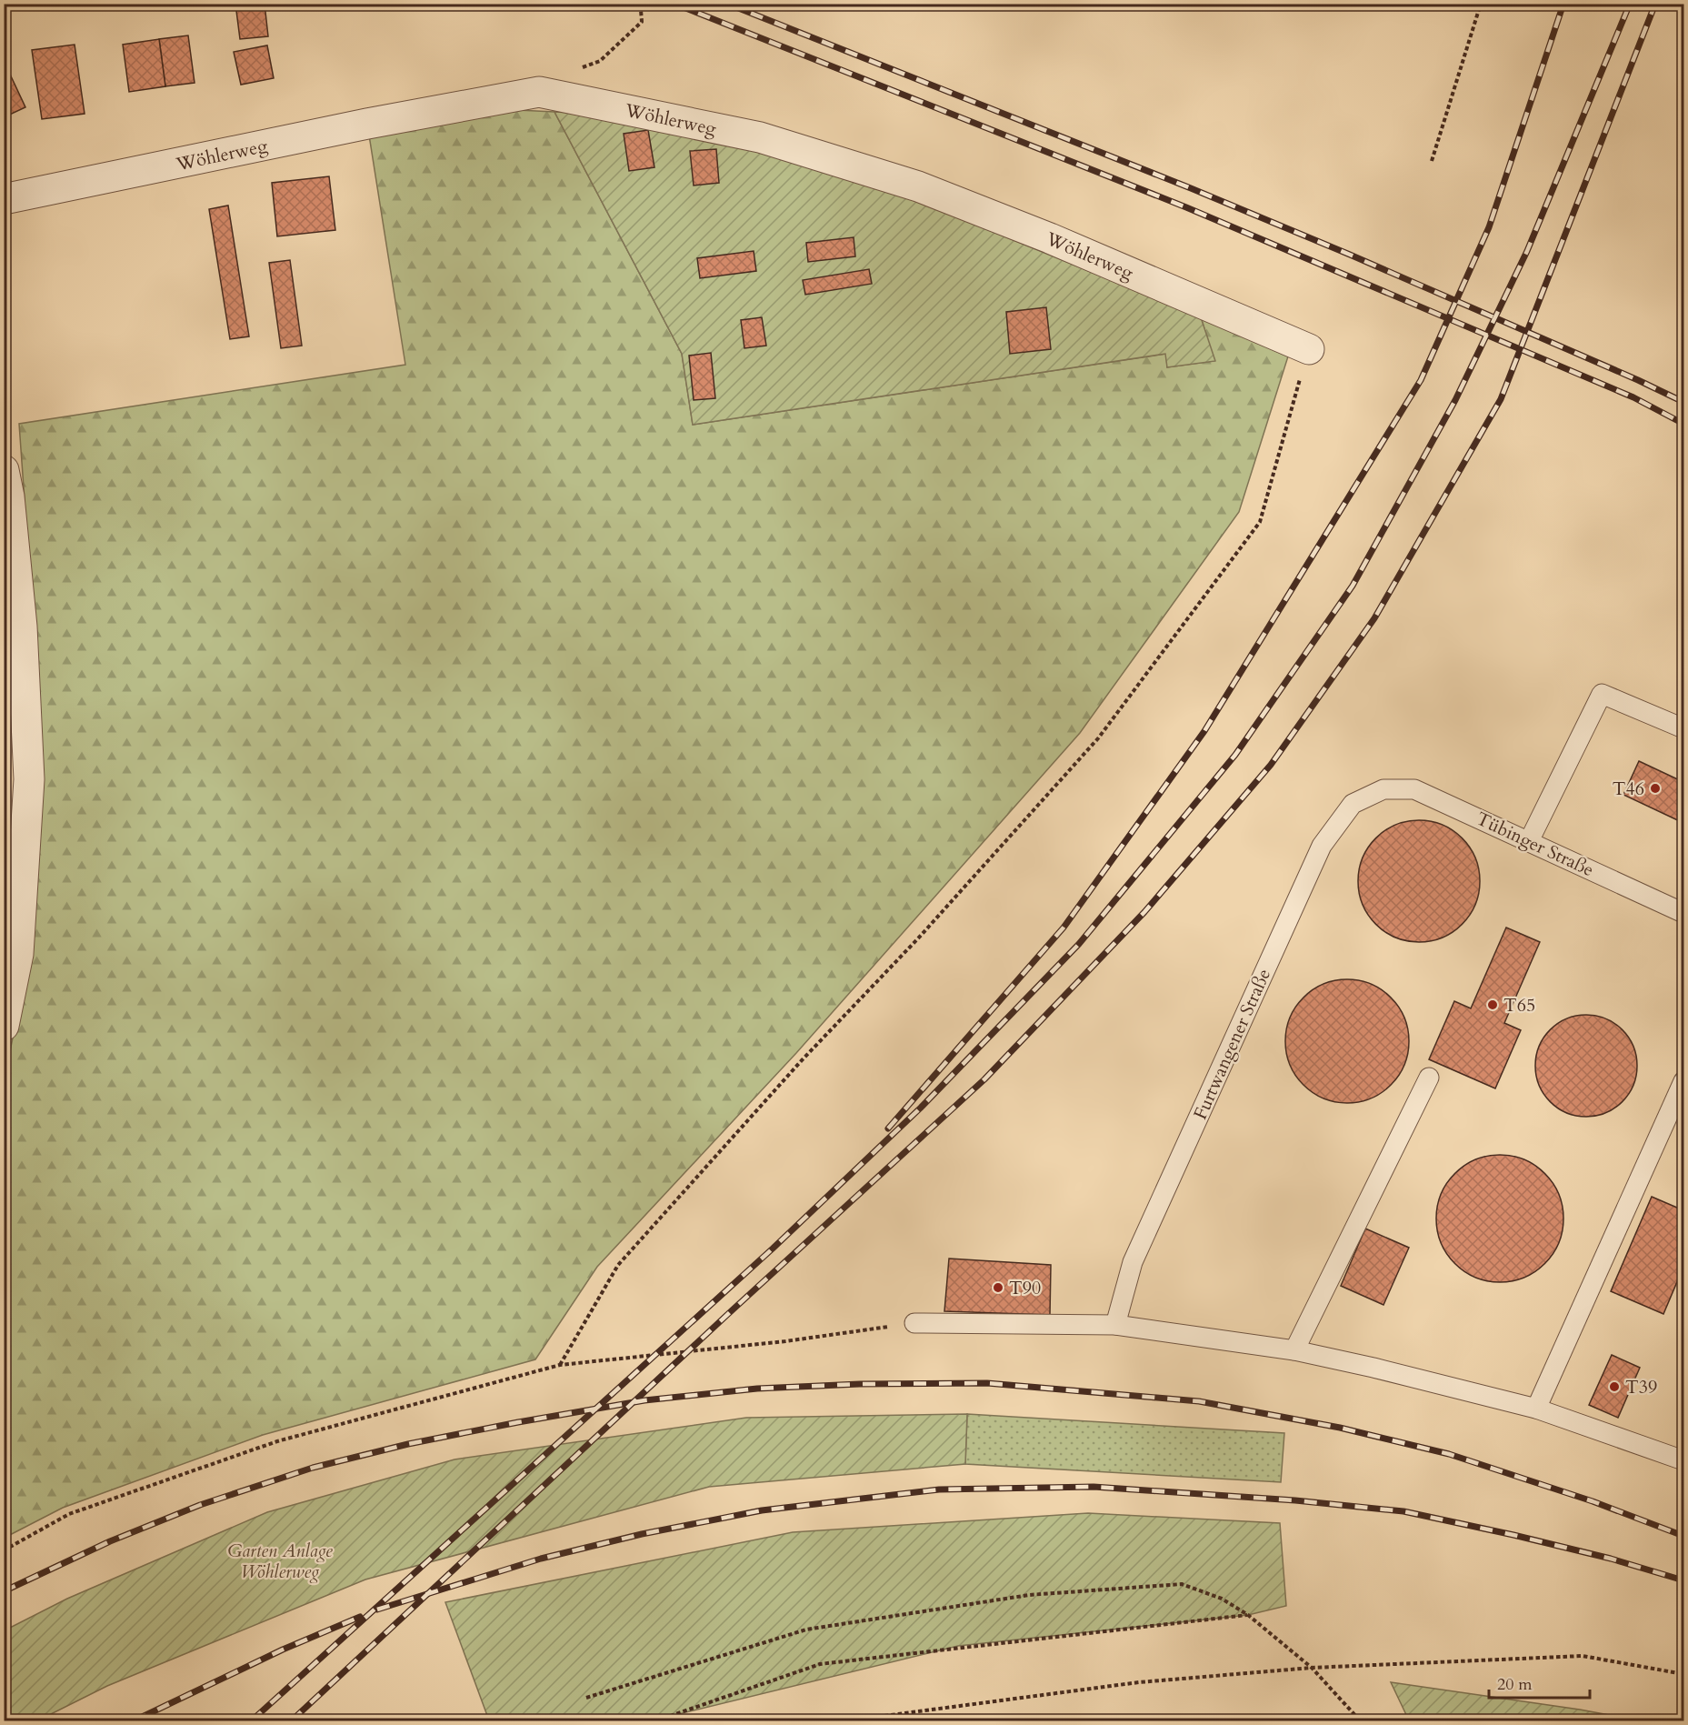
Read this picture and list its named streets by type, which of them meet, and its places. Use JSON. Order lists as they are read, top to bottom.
{
  "streets": {
    "street": ["Wöhlerweg"],
    "lane": ["Tübinger Straße", "Furtwangener Straße"]
  },
  "crossings": [
    ["Tübinger Straße", "Furtwangener Straße"]
  ],
  "parks": ["Garten Anlage Wöhlerweg"],
  "places": [
    "T46",
    "T65",
    "T90",
    "T39"
  ],
  "scale_bar": "20 m"
}
